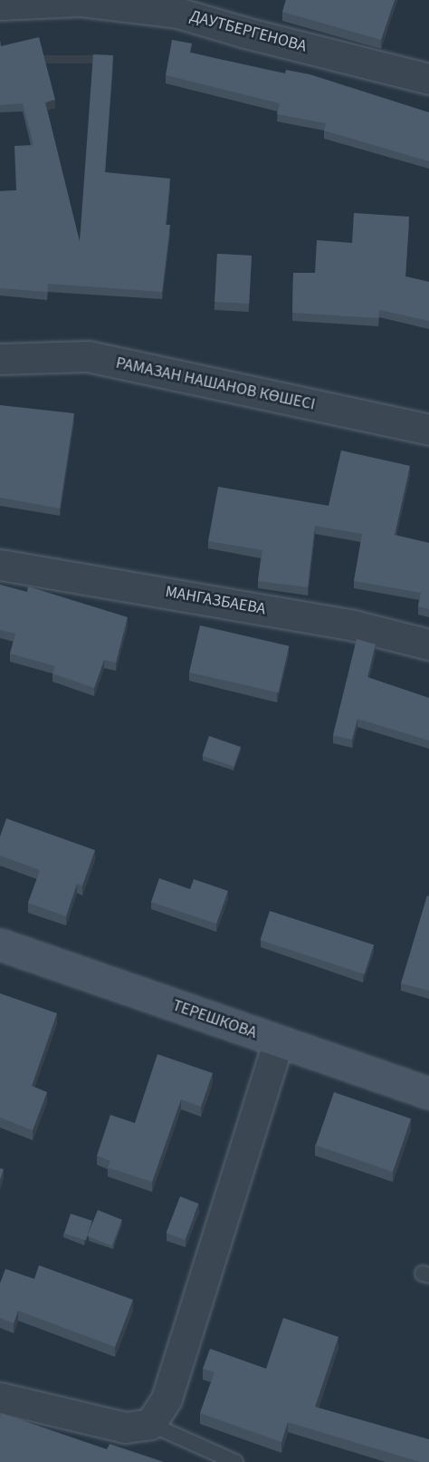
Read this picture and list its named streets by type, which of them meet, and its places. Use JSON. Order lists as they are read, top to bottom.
{
  "streets": {
    "street": [
      "ДАУТБЕРГЕНОВА",
      "РАМАЗАН НАШАНОВ КӨШЕСІ",
      "МАНГАЗБАЕВА",
      "ТЕРЕШКОВА"
    ]
  }
}
